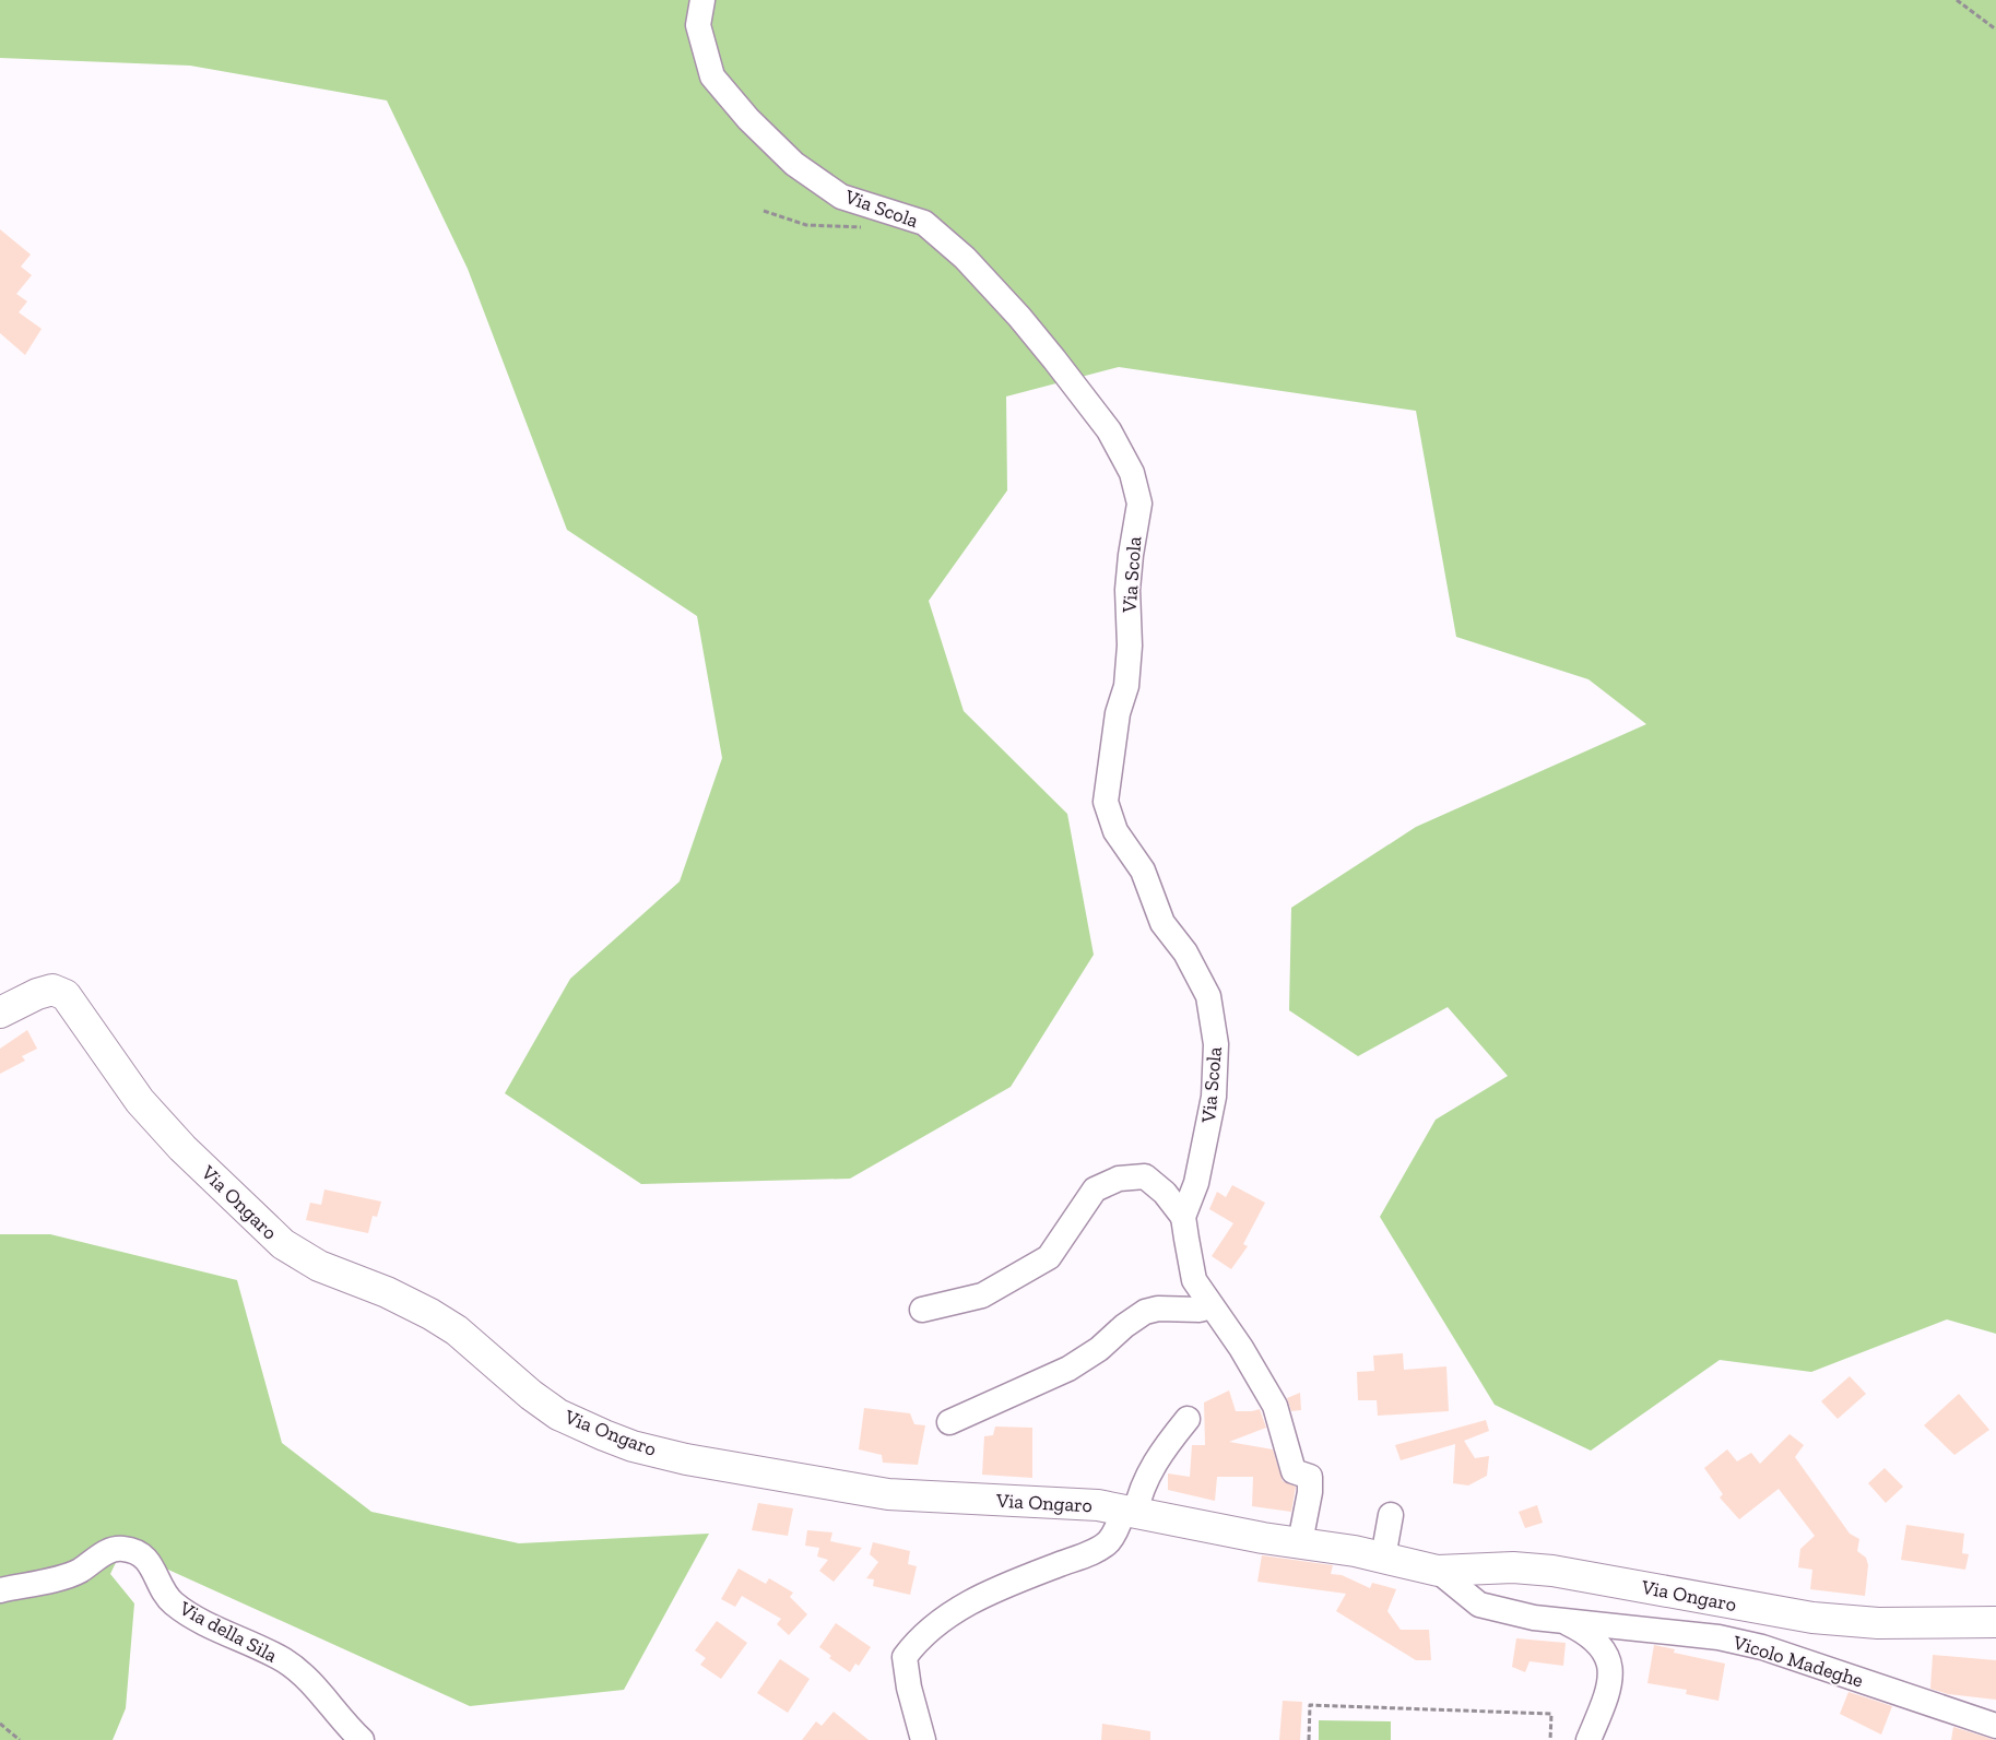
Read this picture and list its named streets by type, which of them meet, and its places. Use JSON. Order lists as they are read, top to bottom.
{
  "streets": {
    "main road": ["Via Ongaro"],
    "street": ["Via Scola", "Via della Sila", "Vicolo Madeghe"]
  },
  "crossings": [
    ["Via Ongaro", "Vicolo Madeghe"]
  ]
}
